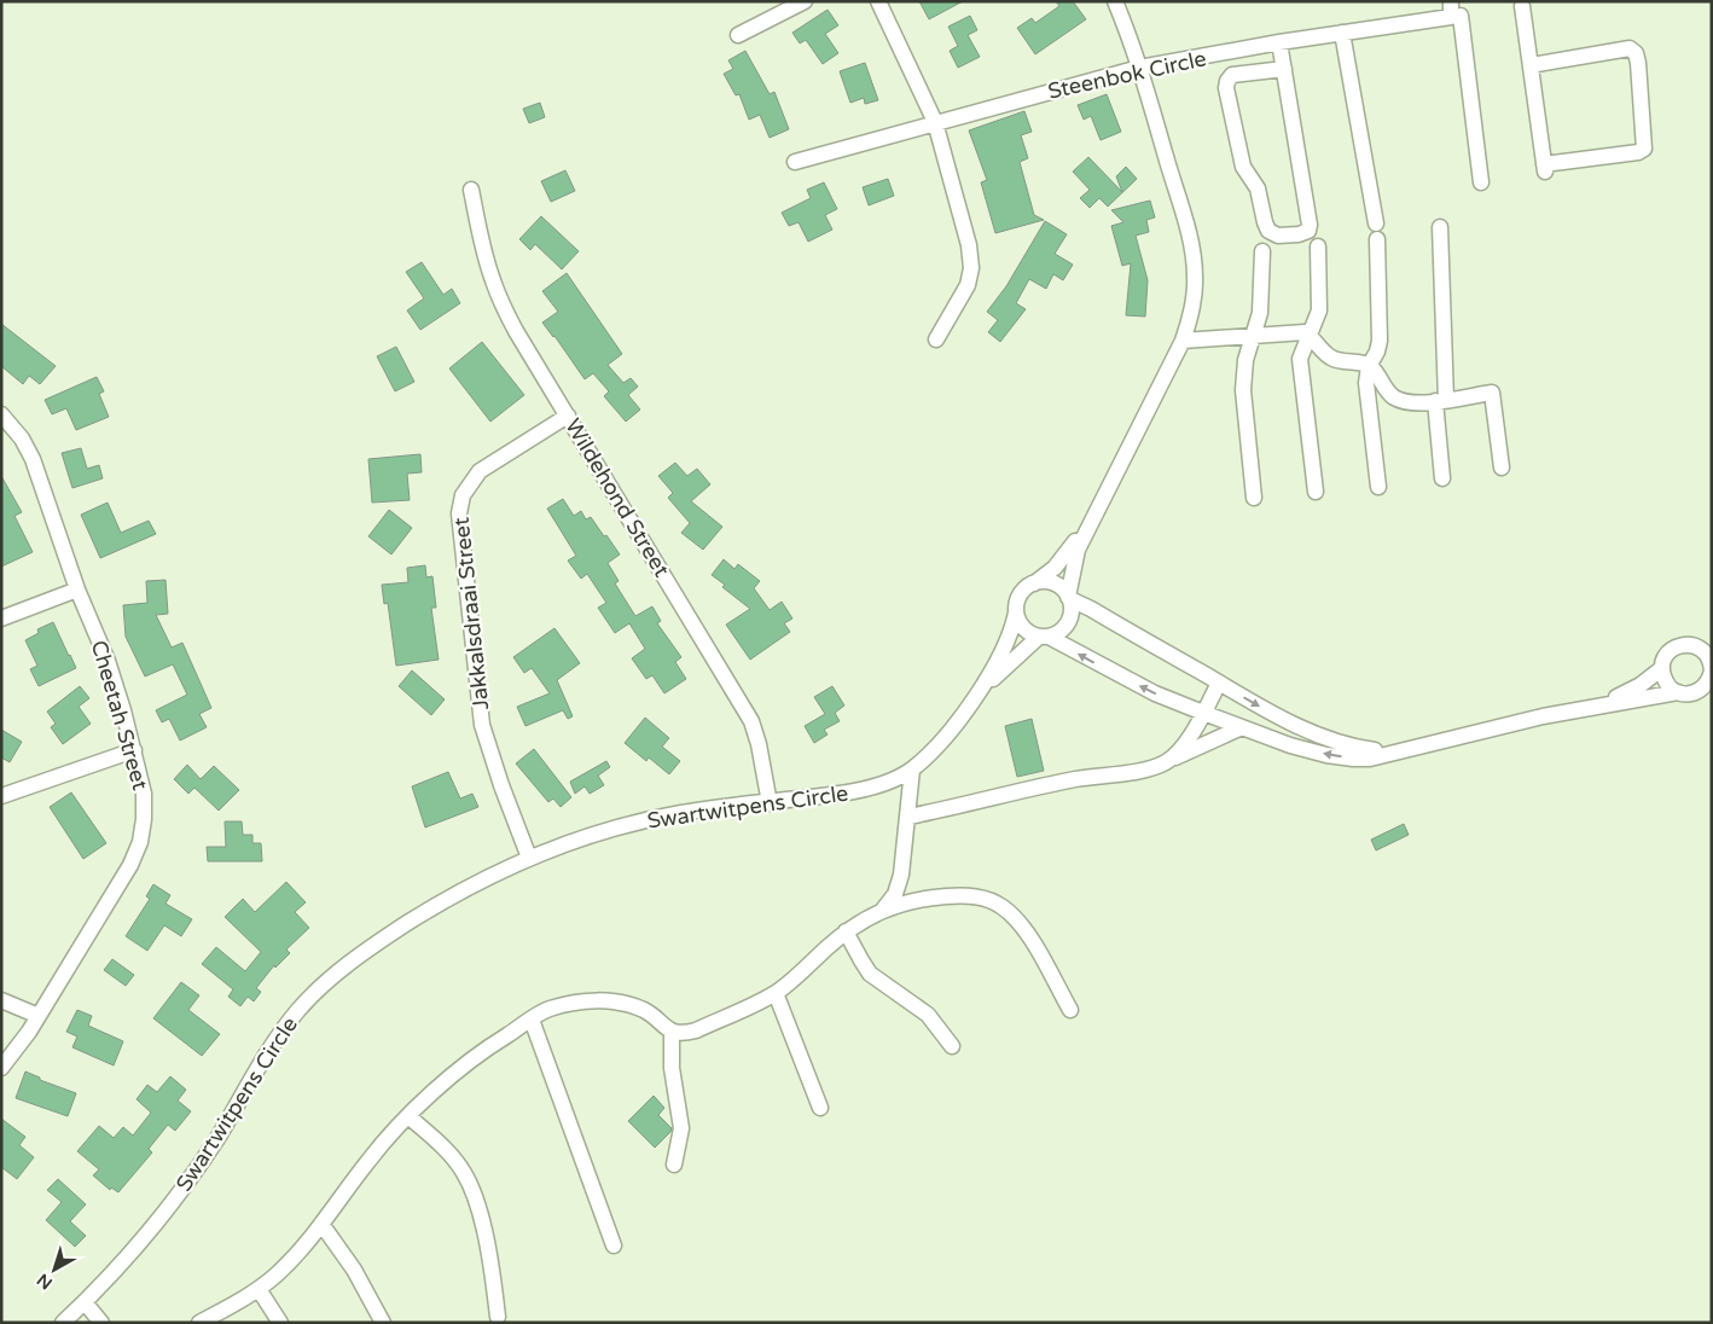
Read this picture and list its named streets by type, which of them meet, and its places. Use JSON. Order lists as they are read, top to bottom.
{
  "streets": {
    "street": [
      "Steenbok Circle",
      "Wildehond Street",
      "Jakkalsdraai Street",
      "Cheetah Street",
      "Swartwitpens Circle"
    ]
  },
  "crossings": [
    ["Wildehond Street", "Jakkalsdraai Street"],
    ["Wildehond Street", "Swartwitpens Circle"],
    ["Jakkalsdraai Street", "Swartwitpens Circle"]
  ],
  "north": "bottom left"
}
